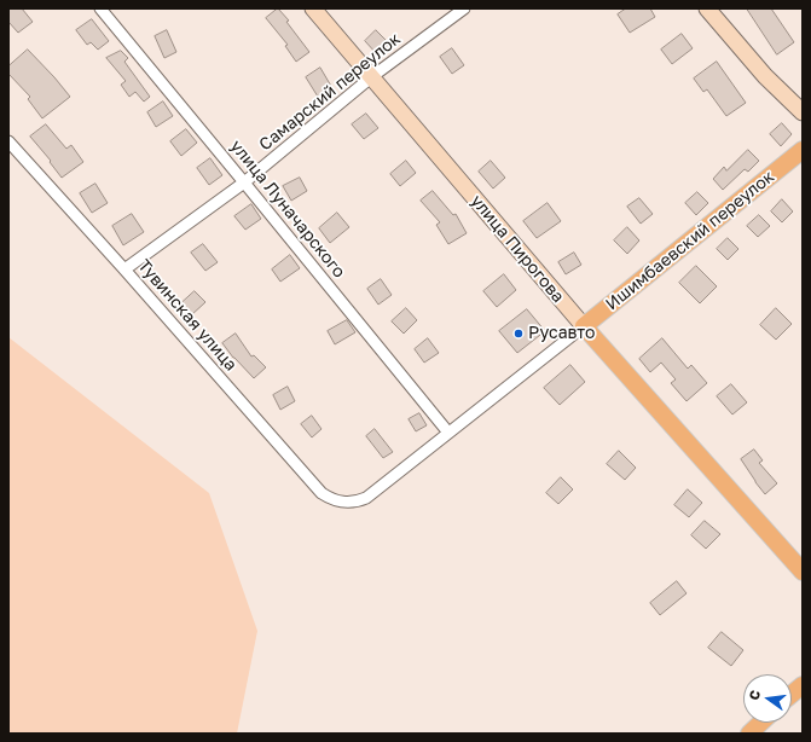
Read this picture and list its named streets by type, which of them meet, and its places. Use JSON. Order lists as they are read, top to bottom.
{
  "streets": {
    "main road": ["Ишимбаевский переулок", "улица Пирогова"],
    "street": ["Самарский переулок", "улица Луначарского", "Тувинская улица"]
  },
  "crossings": [
    ["Самарский переулок", "улица Луначарского"],
    ["Самарский переулок", "улица Пирогова"],
    ["Самарский переулок", "Тувинская улица"],
    ["улица Луначарского", "Ишимбаевский переулок"],
    ["Ишимбаевский переулок", "улица Пирогова"],
    ["Ишимбаевский переулок", "Тувинская улица"]
  ],
  "places": ["Русавто"],
  "north": "left"
}
